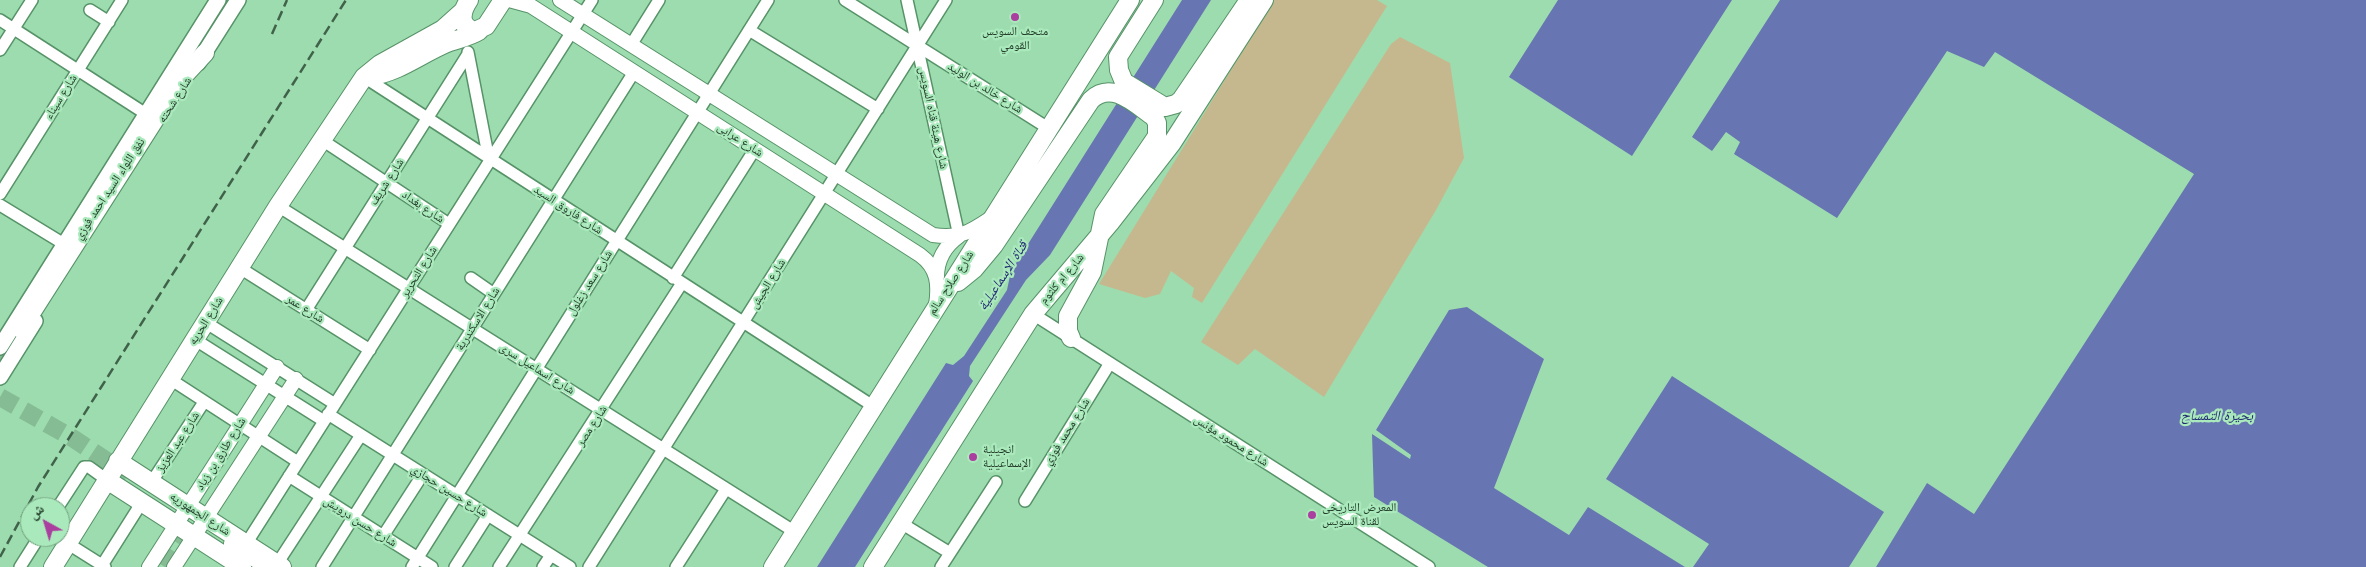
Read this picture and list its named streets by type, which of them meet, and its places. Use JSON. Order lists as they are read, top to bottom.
{
  "streets": {
    "main road": [
      "شارع شحته",
      "نفق اللواء السيد احمد فوزي",
      "شارع ام كلثوم",
      "شارع صلاح سالم",
      "شارع الحريه",
      "شارع الجمهوريه"
    ],
    "street": [
      "شارع خالد بن الوليد",
      "شارع سيناء",
      "شارع هيئة قناه السويس",
      "شارع عرابى",
      "شارع شريف",
      "شارع بغداد",
      "شارع فاروق السيد",
      "شارع التحرير",
      "شارع سعد زغلول",
      "شارع الجيش",
      "شارع عمر",
      "شارع الاسكندرية",
      "شارع اسماعيل سرى",
      "شارع مصر",
      "شارع محمد فوزي",
      "شارع محمود مؤنس",
      "شارع عبد العزيز",
      "شارع طارق بن زياد",
      "شارع حسين حجازي",
      "شارع حسن درويش"
    ]
  },
  "crossings": [
    ["شارع خالد بن الوليد", "شارع هيئة قناه السويس"],
    ["شارع خالد بن الوليد", "شارع صلاح سالم"],
    ["شارع خالد بن الوليد", "شارع الجيش"],
    ["شارع شحته", "نفق اللواء السيد احمد فوزي"],
    ["شارع هيئة قناه السويس", "شارع عرابى"],
    ["شارع هيئة قناه السويس", "شارع الجيش"],
    ["شارع عرابى", "شارع التحرير"],
    ["شارع عرابى", "شارع سعد زغلول"],
    ["شارع عرابى", "شارع صلاح سالم"],
    ["شارع عرابى", "شارع الجيش"],
    ["شارع عرابى", "شارع الاسكندرية"],
    ["شارع عرابى", "شارع مصر"],
    ["شارع شريف", "شارع بغداد"],
    ["شارع شريف", "شارع فاروق السيد"],
    ["شارع شريف", "شارع عمر"],
    ["شارع شريف", "شارع اسماعيل سرى"],
    ["شارع بغداد", "شارع التحرير"],
    ["شارع بغداد", "شارع الحريه"],
    ["شارع فاروق السيد", "شارع التحرير"],
    ["شارع فاروق السيد", "شارع سعد زغلول"],
    ["شارع فاروق السيد", "شارع صلاح سالم"],
    ["شارع فاروق السيد", "شارع الجيش"],
    ["شارع فاروق السيد", "شارع الاسكندرية"],
    ["شارع فاروق السيد", "شارع الحريه"],
    ["شارع فاروق السيد", "شارع مصر"],
    ["شارع التحرير", "شارع عمر"],
    ["شارع التحرير", "شارع اسماعيل سرى"],
    ["شارع التحرير", "شارع حسين حجازي"],
    ["شارع التحرير", "شارع الجمهوريه"],
    ["شارع التحرير", "شارع حسن درويش"],
    ["شارع ام كلثوم", "شارع محمود مؤنس"],
    ["شارع سعد زغلول", "شارع اسماعيل سرى"],
    ["شارع سعد زغلول", "شارع حسين حجازي"],
    ["شارع سعد زغلول", "شارع حسن درويش"],
    ["شارع صلاح سالم", "شارع اسماعيل سرى"],
    ["شارع الجيش", "شارع اسماعيل سرى"],
    ["شارع عمر", "شارع الحريه"],
    ["شارع الاسكندرية", "شارع اسماعيل سرى"],
    ["شارع الاسكندرية", "شارع حسين حجازي"],
    ["شارع الاسكندرية", "شارع حسن درويش"],
    ["شارع الحريه", "شارع اسماعيل سرى"],
    ["شارع الحريه", "شارع حسين حجازي"],
    ["شارع الحريه", "شارع الجمهوريه"],
    ["شارع اسماعيل سرى", "شارع مصر"],
    ["شارع مصر", "شارع حسين حجازي"],
    ["شارع محمد فوزي", "شارع محمود مؤنس"],
    ["شارع عبد العزيز", "شارع الجمهوريه"],
    ["شارع طارق بن زياد", "شارع حسين حجازي"],
    ["شارع طارق بن زياد", "شارع الجمهوريه"]
  ],
  "water": ["قناة الإسماعيلية", "بحيرة التمساح"],
  "places": ["متحف السويس القومي", "انجيلية الإسماعيلية", "المعرض التاريخى لقناة السويس"],
  "north": "top left"
}
